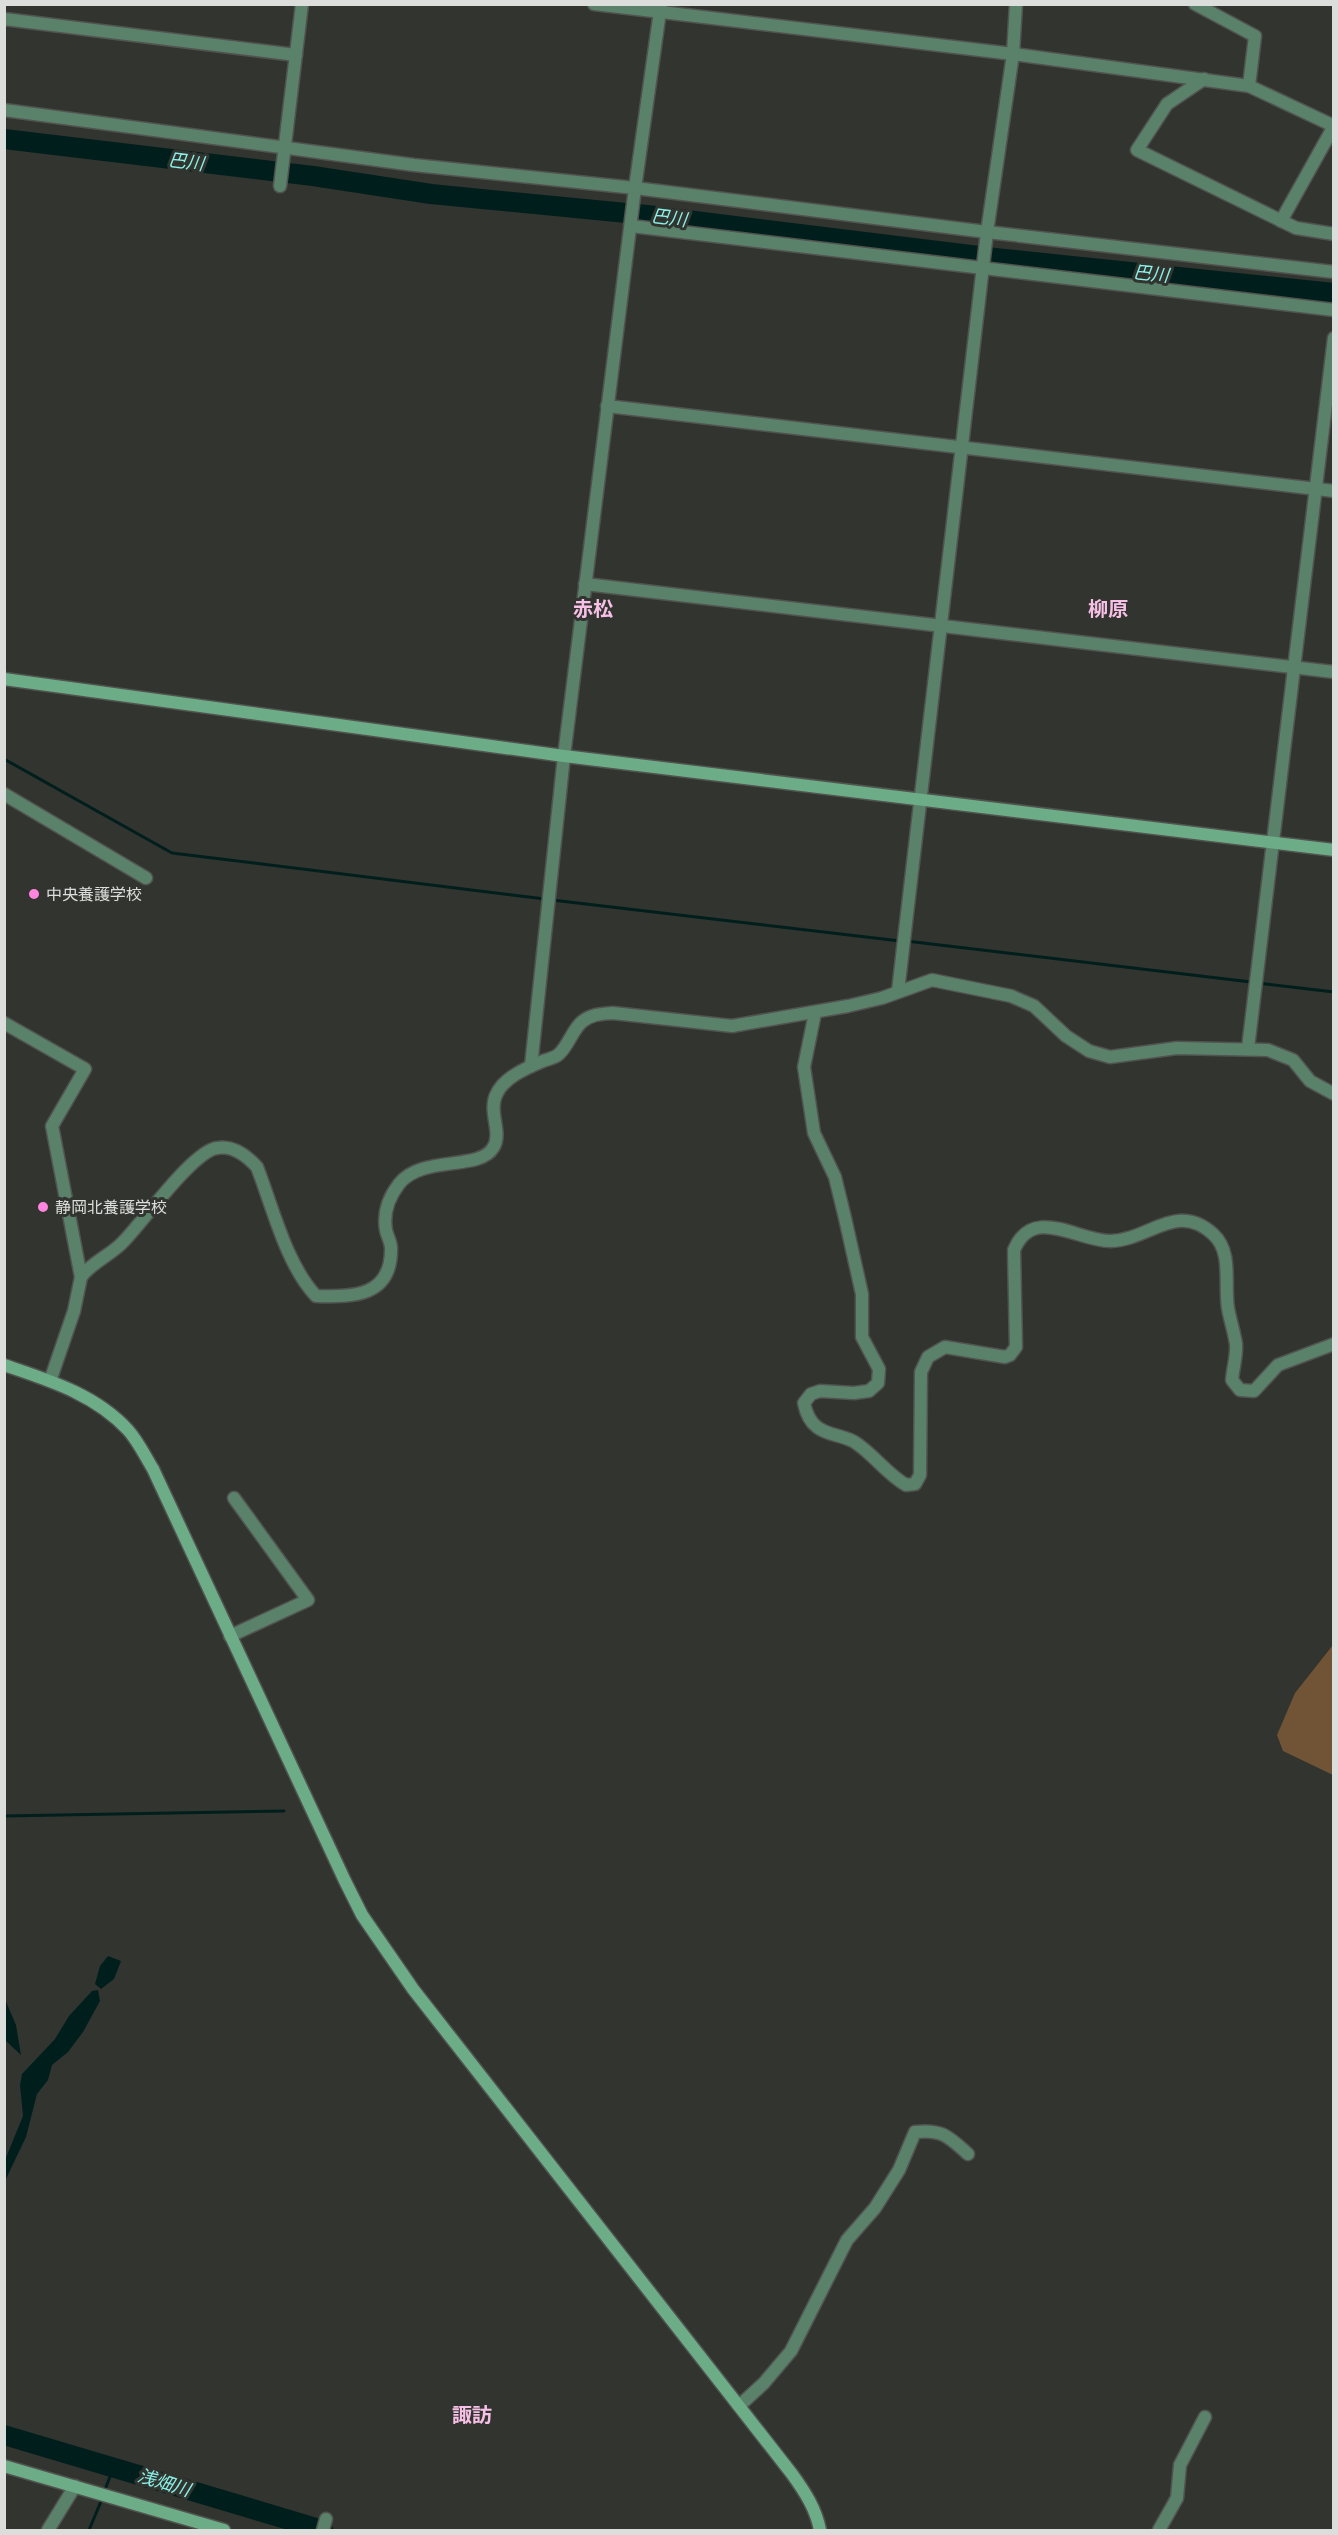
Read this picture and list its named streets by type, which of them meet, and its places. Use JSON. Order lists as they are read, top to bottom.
{
  "districts": ["赤松", "柳原", "諏訪"],
  "water": ["巴川", "浅畑川"],
  "places": ["中央養護学校", "静岡北養護学校"]
}
